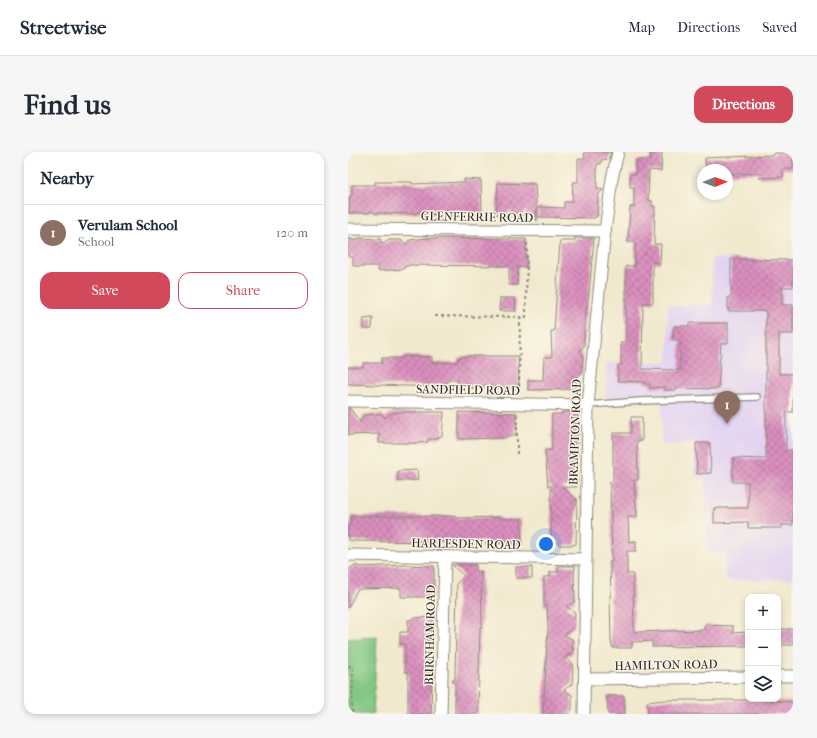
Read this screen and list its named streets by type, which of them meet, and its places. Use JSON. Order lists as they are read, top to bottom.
{
  "streets": {
    "street": [
      "GLENFERRIE ROAD",
      "SANDFIELD ROAD",
      "BRAMPTON ROAD",
      "HARLESDEN ROAD",
      "BURNHAM ROAD",
      "HAMILTON ROAD"
    ]
  },
  "crossings": [
    ["GLENFERRIE ROAD", "BRAMPTON ROAD"],
    ["SANDFIELD ROAD", "BRAMPTON ROAD"],
    ["BRAMPTON ROAD", "HARLESDEN ROAD"],
    ["BRAMPTON ROAD", "HAMILTON ROAD"],
    ["HARLESDEN ROAD", "BURNHAM ROAD"]
  ],
  "north": "right",
  "page": {
    "header": "Streetwise",
    "nav": ["Map", "Directions", "Saved"],
    "buttons": [
      "Directions",
      ["Save", "Share"]
    ],
    "title": "Find us",
    "heading": "Nearby",
    "list": [
      {
        "mark": "1",
        "name": "Verulam School",
        "note": "School",
        "value": "120 m"
      }
    ],
    "pins": "1",
    "map_buttons": ["+", "−"]
  }
}
